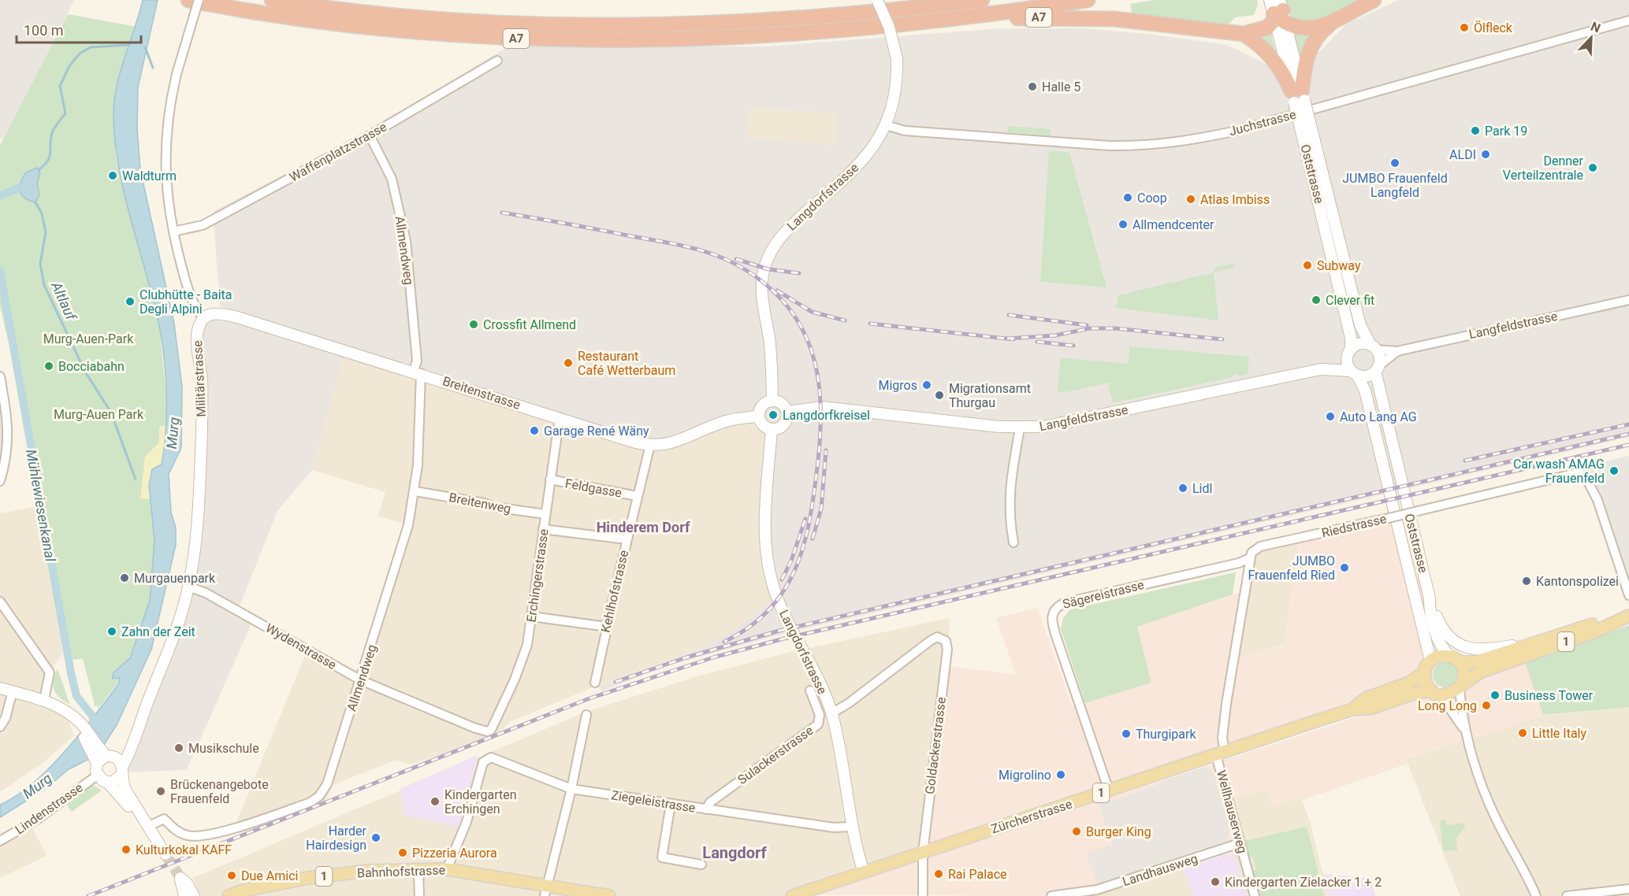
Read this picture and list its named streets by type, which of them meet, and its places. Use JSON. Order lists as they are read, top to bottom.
{
  "streets": {
    "highway": ["A7"],
    "main road": ["1", "Zürcherstrasse", "Bahnhofstrasse"],
    "street": [
      "Juchstrasse",
      "Waffenplatzstrasse",
      "Oststrasse",
      "Langdorfstrasse",
      "Allmendweg",
      "Langfeldstrasse",
      "Militärstrasse",
      "Breitenstrasse",
      "Feldgasse",
      "Breitenweg",
      "Riedstrasse",
      "Erchingerstrasse",
      "Kehlhofstrasse",
      "Sägereistrasse",
      "Wydenstrasse",
      "Goldackerstrasse",
      "Sulackerstrasse",
      "Ziegeleistrasse",
      "Lindenstrasse",
      "Wellhauserweg",
      "Landhausweg"
    ]
  },
  "crossings": [
    ["A7", "Oststrasse"],
    ["A7", "Langdorfstrasse"],
    ["Juchstrasse", "Langdorfstrasse"],
    ["Waffenplatzstrasse", "Allmendweg"],
    ["Oststrasse", "Langfeldstrasse"],
    ["Oststrasse", "1"],
    ["Oststrasse", "Zürcherstrasse"],
    ["Langdorfstrasse", "Langfeldstrasse"],
    ["Langdorfstrasse", "Breitenstrasse"],
    ["Langdorfstrasse", "Goldackerstrasse"],
    ["Langdorfstrasse", "Ziegeleistrasse"],
    ["Langdorfstrasse", "Zürcherstrasse"],
    ["Allmendweg", "Breitenstrasse"],
    ["Allmendweg", "Breitenweg"],
    ["Allmendweg", "Wydenstrasse"],
    ["Langfeldstrasse", "Breitenstrasse"],
    ["Militärstrasse", "Breitenstrasse"],
    ["Militärstrasse", "Wydenstrasse"],
    ["Breitenstrasse", "Erchingerstrasse"],
    ["Breitenstrasse", "Kehlhofstrasse"],
    ["Feldgasse", "Erchingerstrasse"],
    ["Feldgasse", "Kehlhofstrasse"],
    ["Breitenweg", "Erchingerstrasse"],
    ["Riedstrasse", "Sägereistrasse"],
    ["Erchingerstrasse", "Wydenstrasse"],
    ["Sägereistrasse", "Zürcherstrasse"],
    ["1", "Zürcherstrasse"],
    ["Goldackerstrasse", "Zürcherstrasse"],
    ["Sulackerstrasse", "Ziegeleistrasse"],
    ["Ziegeleistrasse", "Bahnhofstrasse"],
    ["Wellhauserweg", "Zürcherstrasse"],
    ["Wellhauserweg", "Landhausweg"]
  ],
  "districts": ["Hinderem Dorf", "Langdorf"],
  "water": ["Altlauf", "Murg", "Mühlewiesenkanal"],
  "parks": ["Murg-Auen-Park", "Murg-Auen Park"],
  "places": [
    "Ölfleck",
    "Halle 5",
    "Park 19",
    "ALDI",
    "JUMBO Frauenfeld Langfeld",
    "Denner Verteilzentrale",
    "Waldturm",
    "Coop",
    "Atlas Imbiss",
    "Allmendcenter",
    "Subway",
    "Clever fit",
    "Clubhütte - Baita Degli Alpini",
    "Crossfit Allmend",
    "Restaurant Café Wetterbaum",
    "Bocciabahn",
    "Migros",
    "Migrationsamt Thurgau",
    "Langdorfkreisel",
    "Auto Lang AG",
    "Garage René Wäny",
    "Car wash AMAG Frauenfeld",
    "Lidl",
    "JUMBO Frauenfeld Ried",
    "Murgauenpark",
    "Kantonspolizei",
    "Zahn der Zeit",
    "Business Tower",
    "Long Long",
    "Little Italy",
    "Thurgipark",
    "Musikschule",
    "Migrolino",
    "Brückenangebote Frauenfeld",
    "Kindergarten Erchingen",
    "Burger King",
    "Harder Hairdesign",
    "Kulturkokal KAFF",
    "Pizzeria Aurora",
    "Rai Palace",
    "Due Amici",
    "Kindergarten Zielacker 1 + 2"
  ],
  "scale_bar": "100 m",
  "north": "top right"
}
